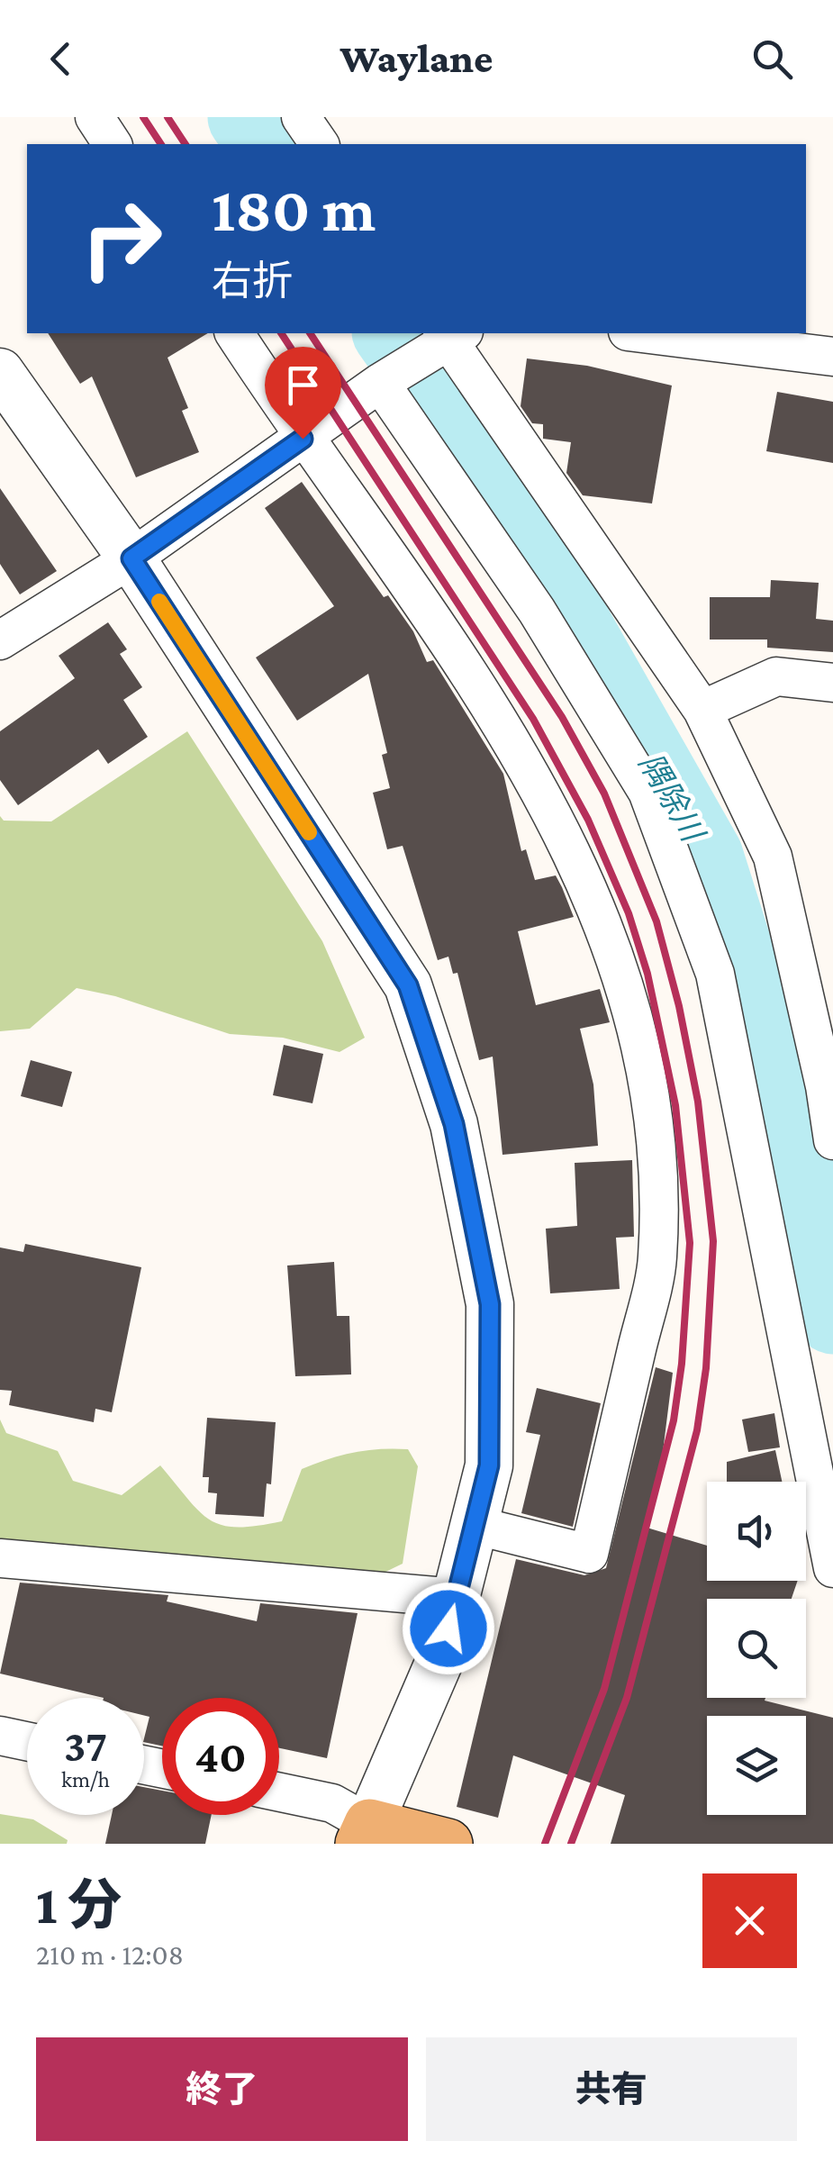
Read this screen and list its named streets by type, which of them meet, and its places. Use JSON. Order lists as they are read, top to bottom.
{
  "water": ["隅除川"],
  "page": {
    "header": "Waylane",
    "turn": ["180 m", "右折"],
    "speed": "37 km/h",
    "limit": "40",
    "heading": ["1 分", "210 m · 12:08"],
    "buttons": ["終了", "共有"]
  }
}
